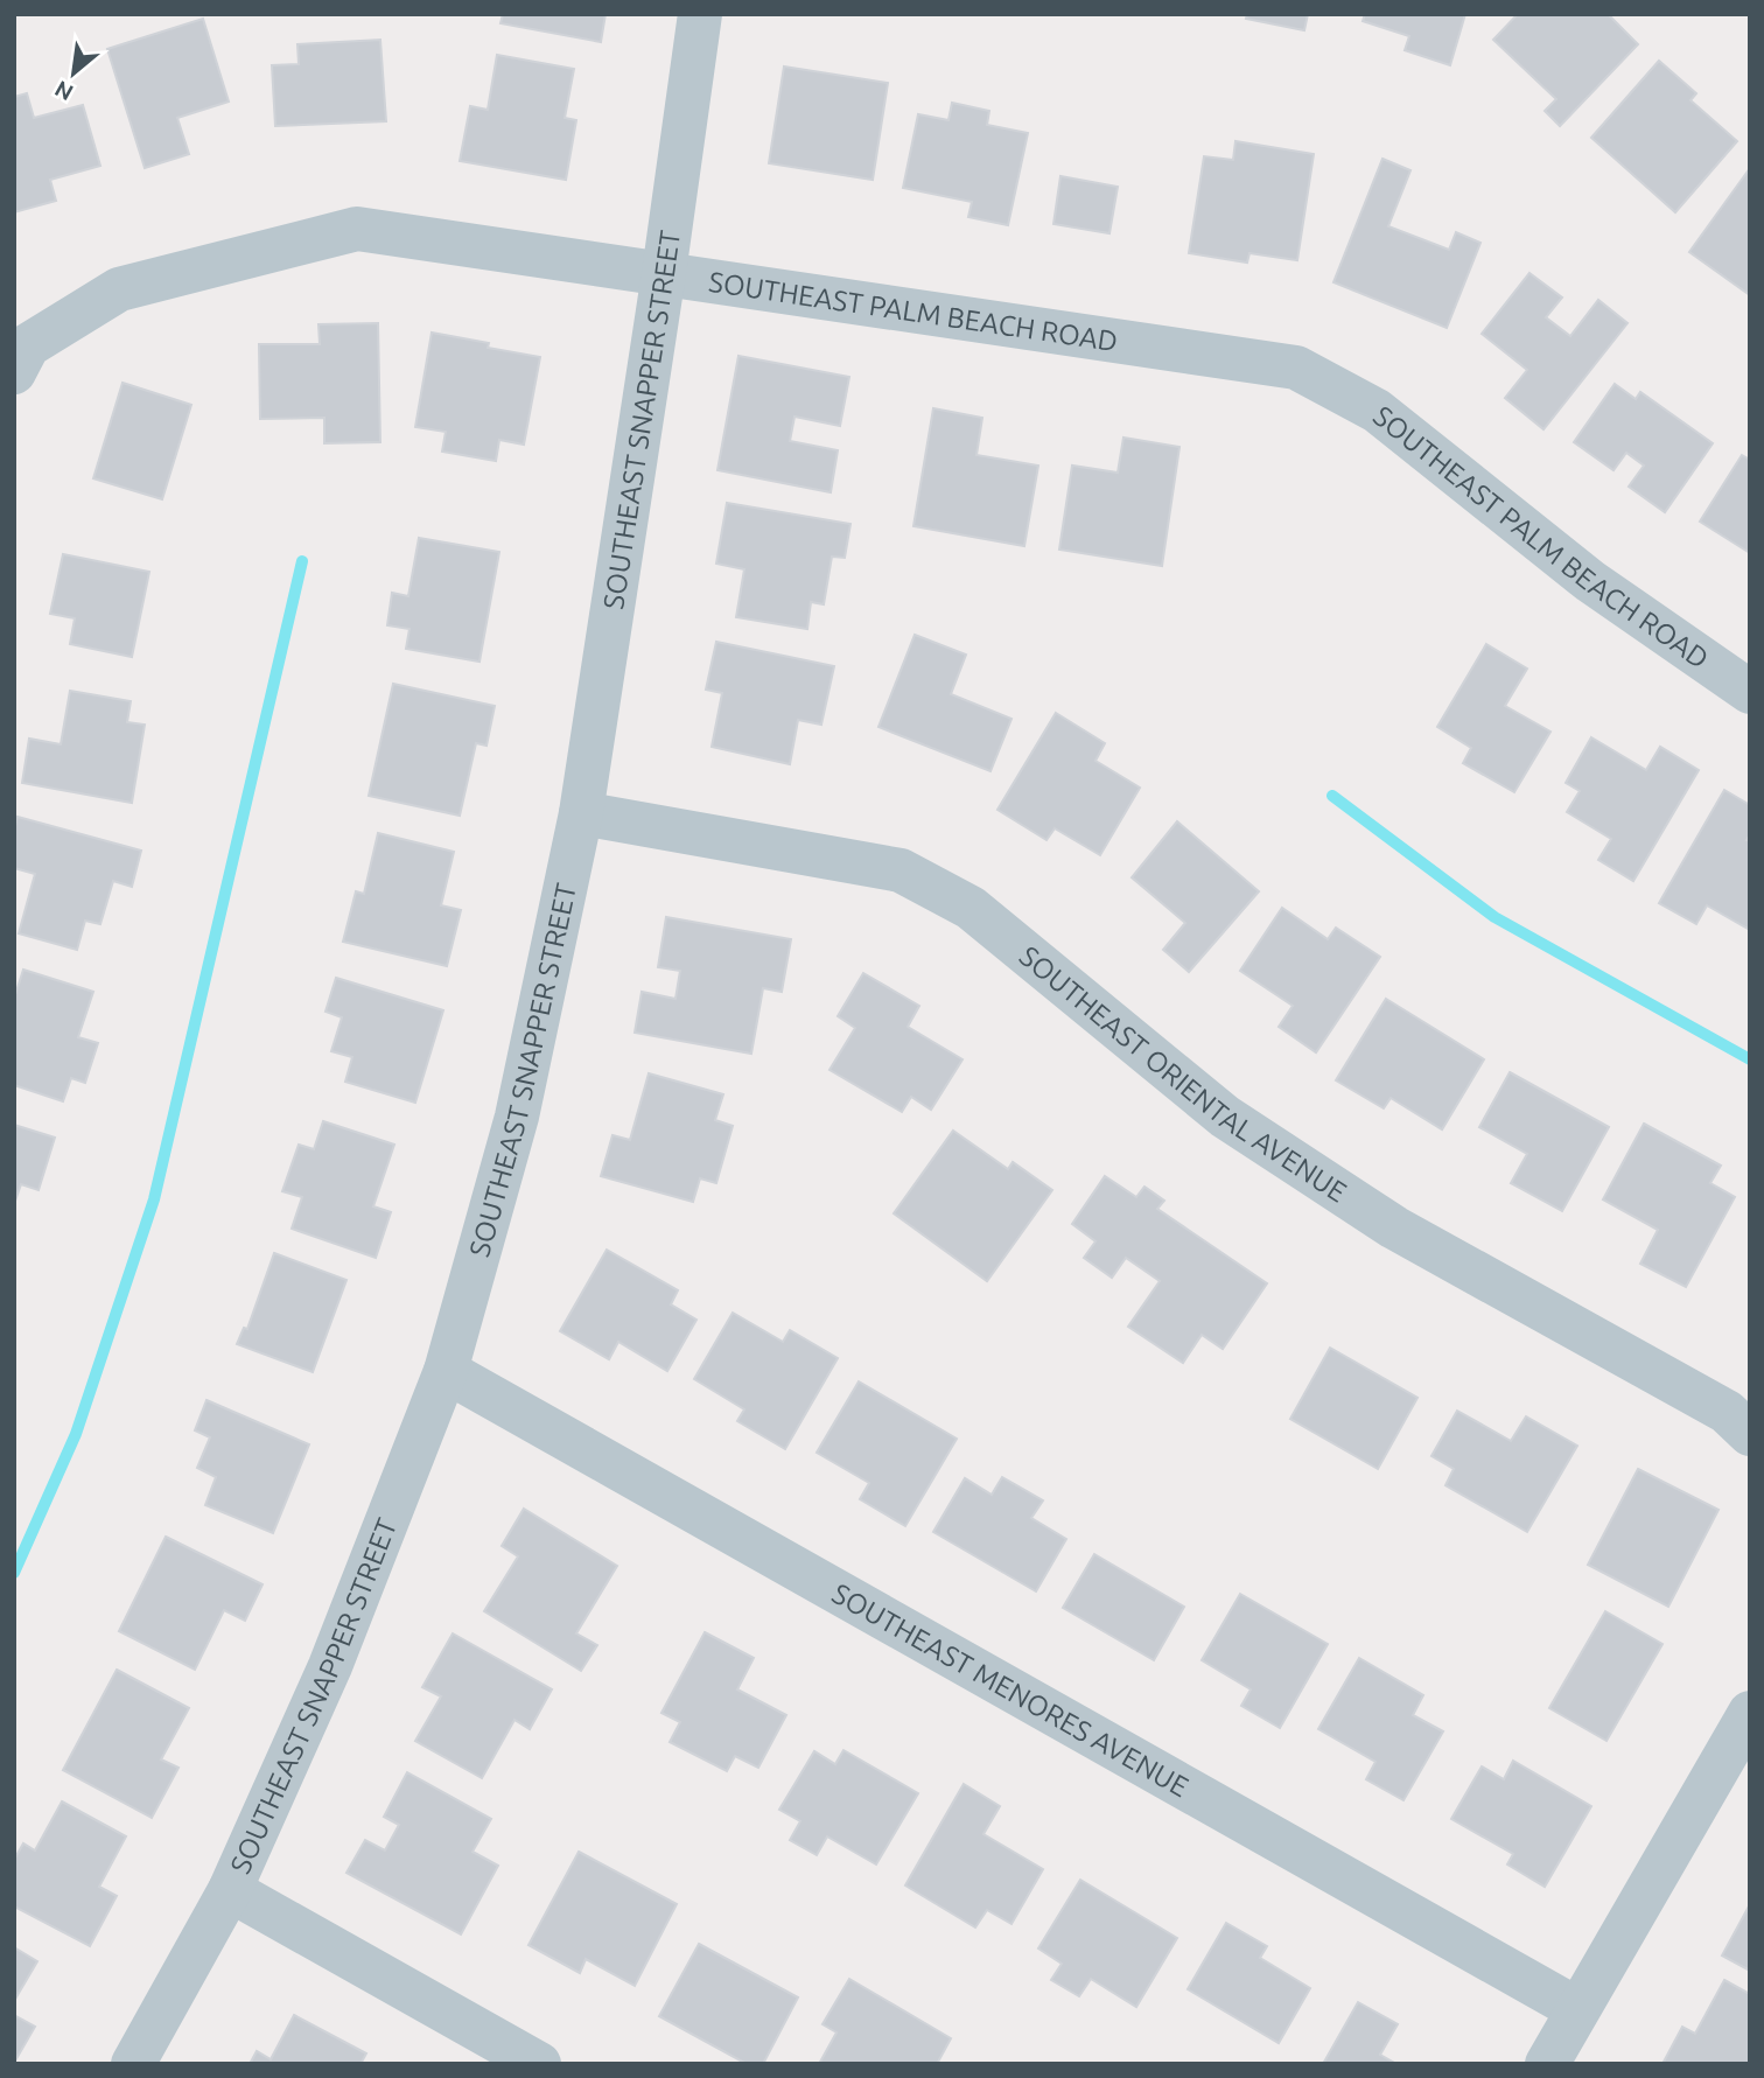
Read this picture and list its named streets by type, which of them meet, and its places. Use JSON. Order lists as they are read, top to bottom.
{
  "streets": {
    "street": [
      "SOUTHEAST PALM BEACH ROAD",
      "SOUTHEAST SNAPPER STREET",
      "SOUTHEAST ORIENTAL AVENUE",
      "SOUTHEAST MENORES AVENUE"
    ]
  },
  "crossings": [
    ["SOUTHEAST PALM BEACH ROAD", "SOUTHEAST SNAPPER STREET"],
    ["SOUTHEAST SNAPPER STREET", "SOUTHEAST ORIENTAL AVENUE"],
    ["SOUTHEAST SNAPPER STREET", "SOUTHEAST MENORES AVENUE"]
  ],
  "north": "bottom left"
}
